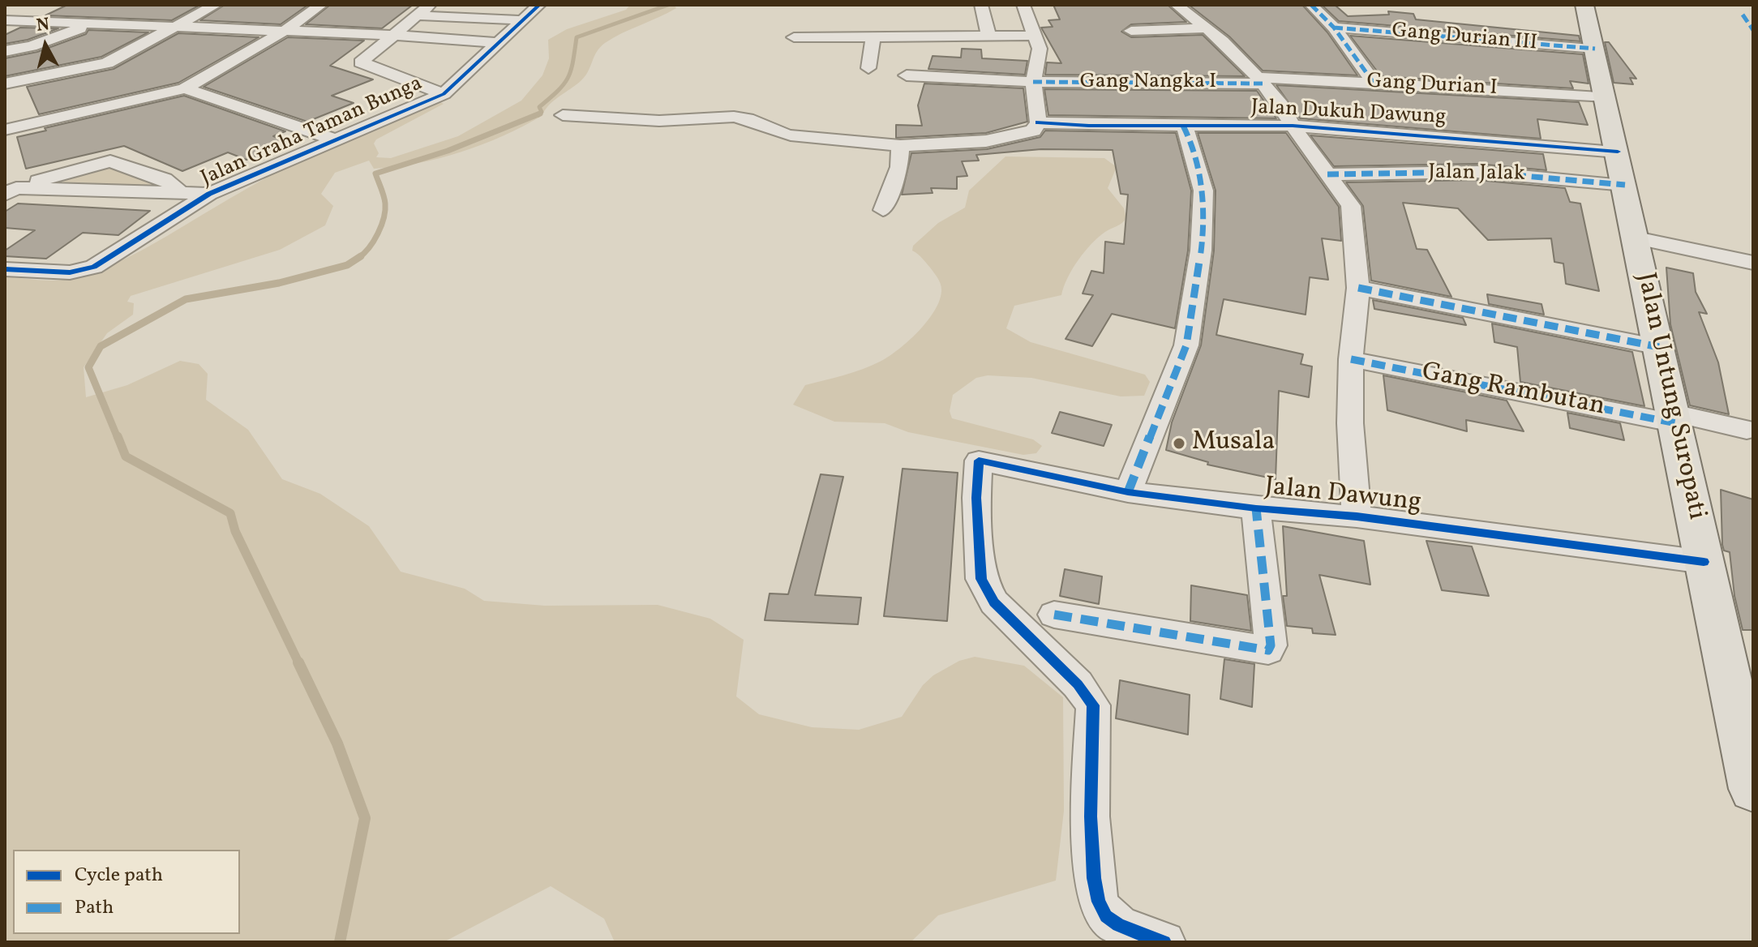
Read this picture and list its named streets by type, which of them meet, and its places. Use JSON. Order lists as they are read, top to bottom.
{
  "streets": {
    "main road": ["Jalan Untung Suropati"],
    "street": [
      "Gang Durian III",
      "Gang Nangka I",
      "Gang Durian I",
      "Jalan Dukuh Dawung",
      "Jalan Graha Taman Bunga",
      "Jalan Jalak",
      "Gang Rambutan",
      "Jalan Dawung"
    ]
  },
  "crossings": [
    ["Gang Durian III", "Jalan Untung Suropati"],
    ["Gang Nangka I", "Gang Durian I"],
    ["Gang Nangka I", "Jalan Dukuh Dawung"],
    ["Gang Durian I", "Jalan Dukuh Dawung"],
    ["Gang Durian I", "Jalan Untung Suropati"],
    ["Jalan Dukuh Dawung", "Jalan Jalak"],
    ["Jalan Dukuh Dawung", "Gang Rambutan"],
    ["Jalan Dukuh Dawung", "Jalan Untung Suropati"],
    ["Jalan Dukuh Dawung", "Jalan Dawung"],
    ["Jalan Jalak", "Jalan Untung Suropati"],
    ["Gang Rambutan", "Jalan Untung Suropati"],
    ["Jalan Untung Suropati", "Jalan Dawung"]
  ],
  "places": ["Musala"],
  "legend": ["Cycle path", "Path"],
  "north": "top"
}
